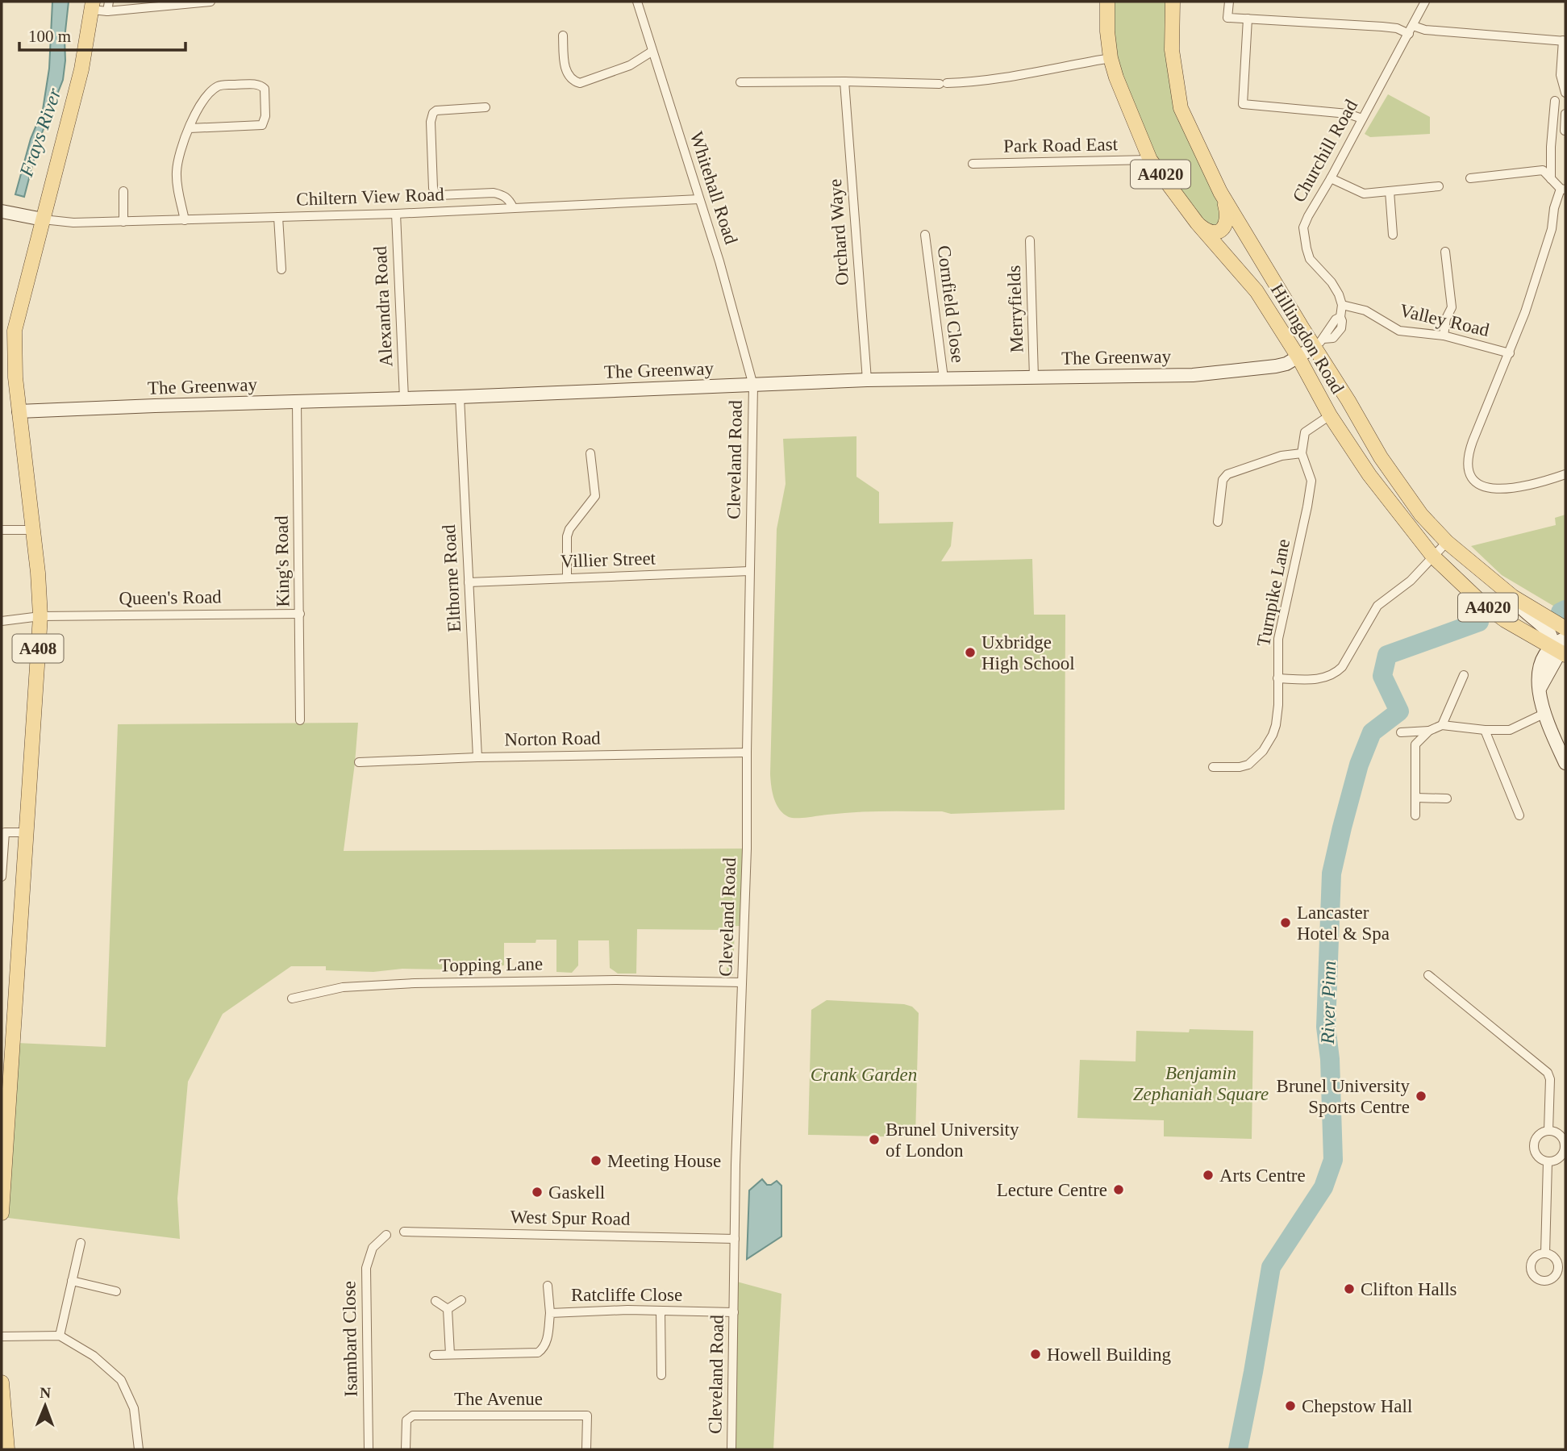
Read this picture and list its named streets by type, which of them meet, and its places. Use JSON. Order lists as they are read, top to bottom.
{
  "streets": {
    "main road": ["A4020", "Hillingdon Road", "A408"],
    "street": [
      "Park Road East",
      "Churchill Road",
      "Whitehall Road",
      "Chiltern View Road",
      "Orchard Waye",
      "Cornfield Close",
      "Alexandra Road",
      "Merryfields",
      "Valley Road",
      "The Greenway",
      "Cleveland Road",
      "Villier Street",
      "King's Road",
      "Elthorne Road",
      "Turnpike Lane",
      "Queen's Road",
      "Norton Road",
      "Topping Lane",
      "West Spur Road",
      "Ratcliffe Close",
      "Isambard Close",
      "The Avenue"
    ]
  },
  "crossings": [
    ["Park Road East", "Hillingdon Road"],
    ["Churchill Road", "Valley Road"],
    ["A4020", "Hillingdon Road"],
    ["Whitehall Road", "Chiltern View Road"],
    ["Whitehall Road", "The Greenway"],
    ["Whitehall Road", "Cleveland Road"],
    ["Chiltern View Road", "Alexandra Road"],
    ["Chiltern View Road", "A408"],
    ["Orchard Waye", "The Greenway"],
    ["Cornfield Close", "The Greenway"],
    ["Alexandra Road", "The Greenway"],
    ["Merryfields", "The Greenway"],
    ["Hillingdon Road", "The Greenway"],
    ["The Greenway", "Cleveland Road"],
    ["The Greenway", "King's Road"],
    ["The Greenway", "Elthorne Road"],
    ["The Greenway", "A408"],
    ["Cleveland Road", "Villier Street"],
    ["Cleveland Road", "Norton Road"],
    ["Cleveland Road", "Topping Lane"],
    ["Cleveland Road", "West Spur Road"],
    ["Cleveland Road", "Ratcliffe Close"],
    ["Villier Street", "Elthorne Road"],
    ["King's Road", "Queen's Road"],
    ["Elthorne Road", "Norton Road"],
    ["Queen's Road", "A408"]
  ],
  "water": ["Frays River", "River Pinn"],
  "parks": ["Benjamin Zephaniah Square", "Crank Garden"],
  "places": [
    "Uxbridge High School",
    "Lancaster Hotel & Spa",
    "Brunel University Sports Centre",
    "Brunel University of London",
    "Meeting House",
    "Arts Centre",
    "Lecture Centre",
    "Gaskell",
    "Clifton Halls",
    "Howell Building",
    "Chepstow Hall"
  ],
  "scale_bar": "100 m",
  "north": "top"
}
